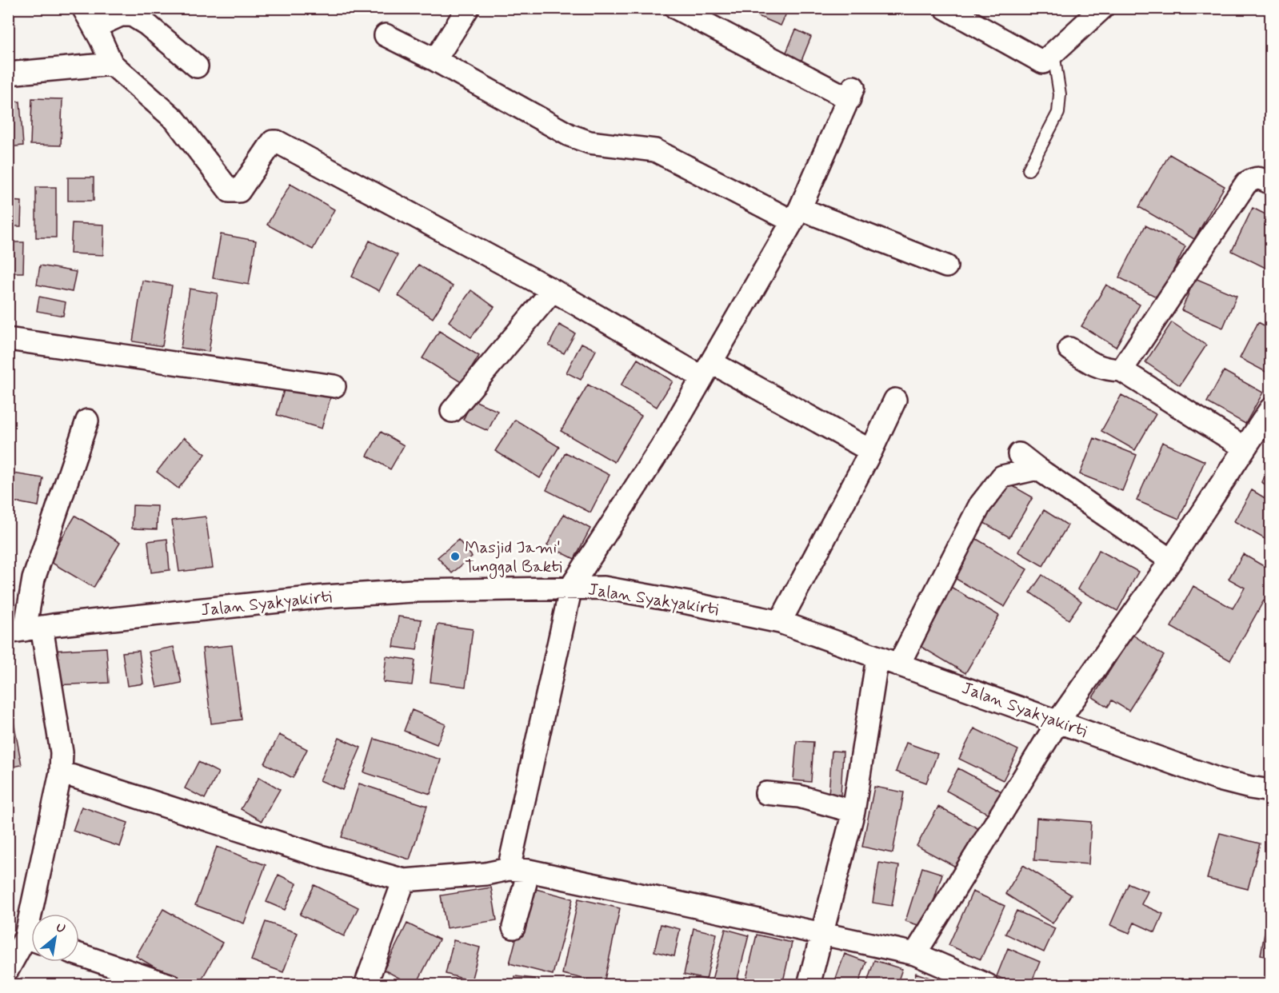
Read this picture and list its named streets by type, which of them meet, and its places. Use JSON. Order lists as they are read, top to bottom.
{
  "streets": {
    "street": ["Jalan Syakyakirti"]
  },
  "places": ["Masjid Jami' Tunggal Bakti"],
  "north": "top right"
}
